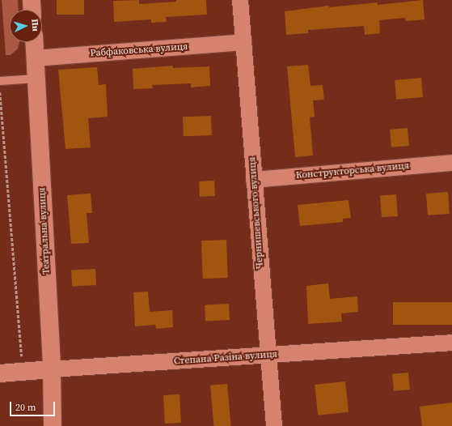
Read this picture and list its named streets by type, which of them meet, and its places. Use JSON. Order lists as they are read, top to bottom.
{
  "streets": {
    "street": [
      "Рабфаковська вулиця",
      "Конструкторська вулиця",
      "Чернишевського вулиця",
      "Театральна вулиця",
      "Степана Разіна вулиця"
    ]
  },
  "crossings": [
    ["Рабфаковська вулиця", "Чернишевського вулиця"],
    ["Рабфаковська вулиця", "Театральна вулиця"],
    ["Конструкторська вулиця", "Чернишевського вулиця"],
    ["Чернишевського вулиця", "Степана Разіна вулиця"],
    ["Театральна вулиця", "Степана Разіна вулиця"]
  ],
  "scale_bar": "20 m",
  "north": "right"
}
